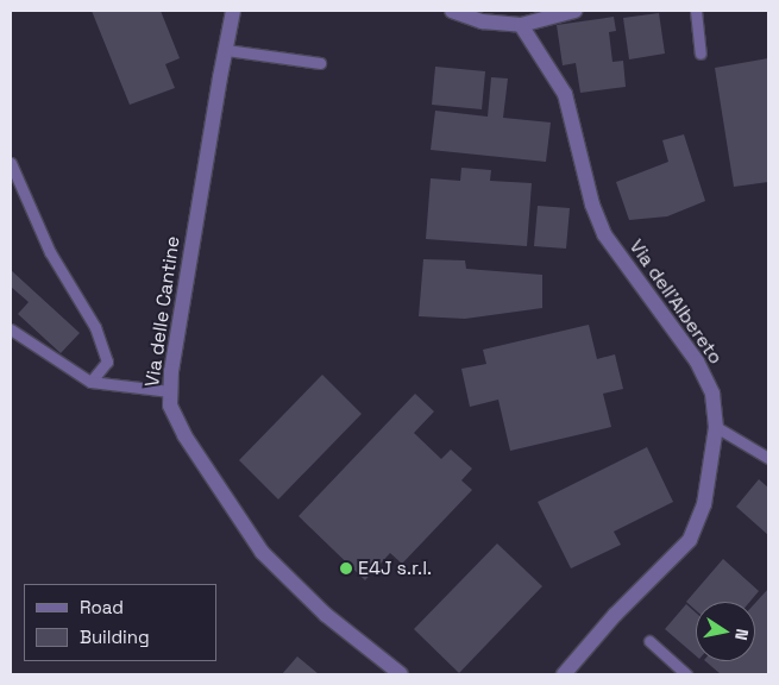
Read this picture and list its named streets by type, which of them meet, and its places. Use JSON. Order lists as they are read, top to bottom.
{
  "streets": {
    "street": ["Via dell'Albereto", "Via delle Cantine"]
  },
  "places": ["E4J s.r.l."],
  "legend": ["Road", "Building"],
  "north": "right"
}
